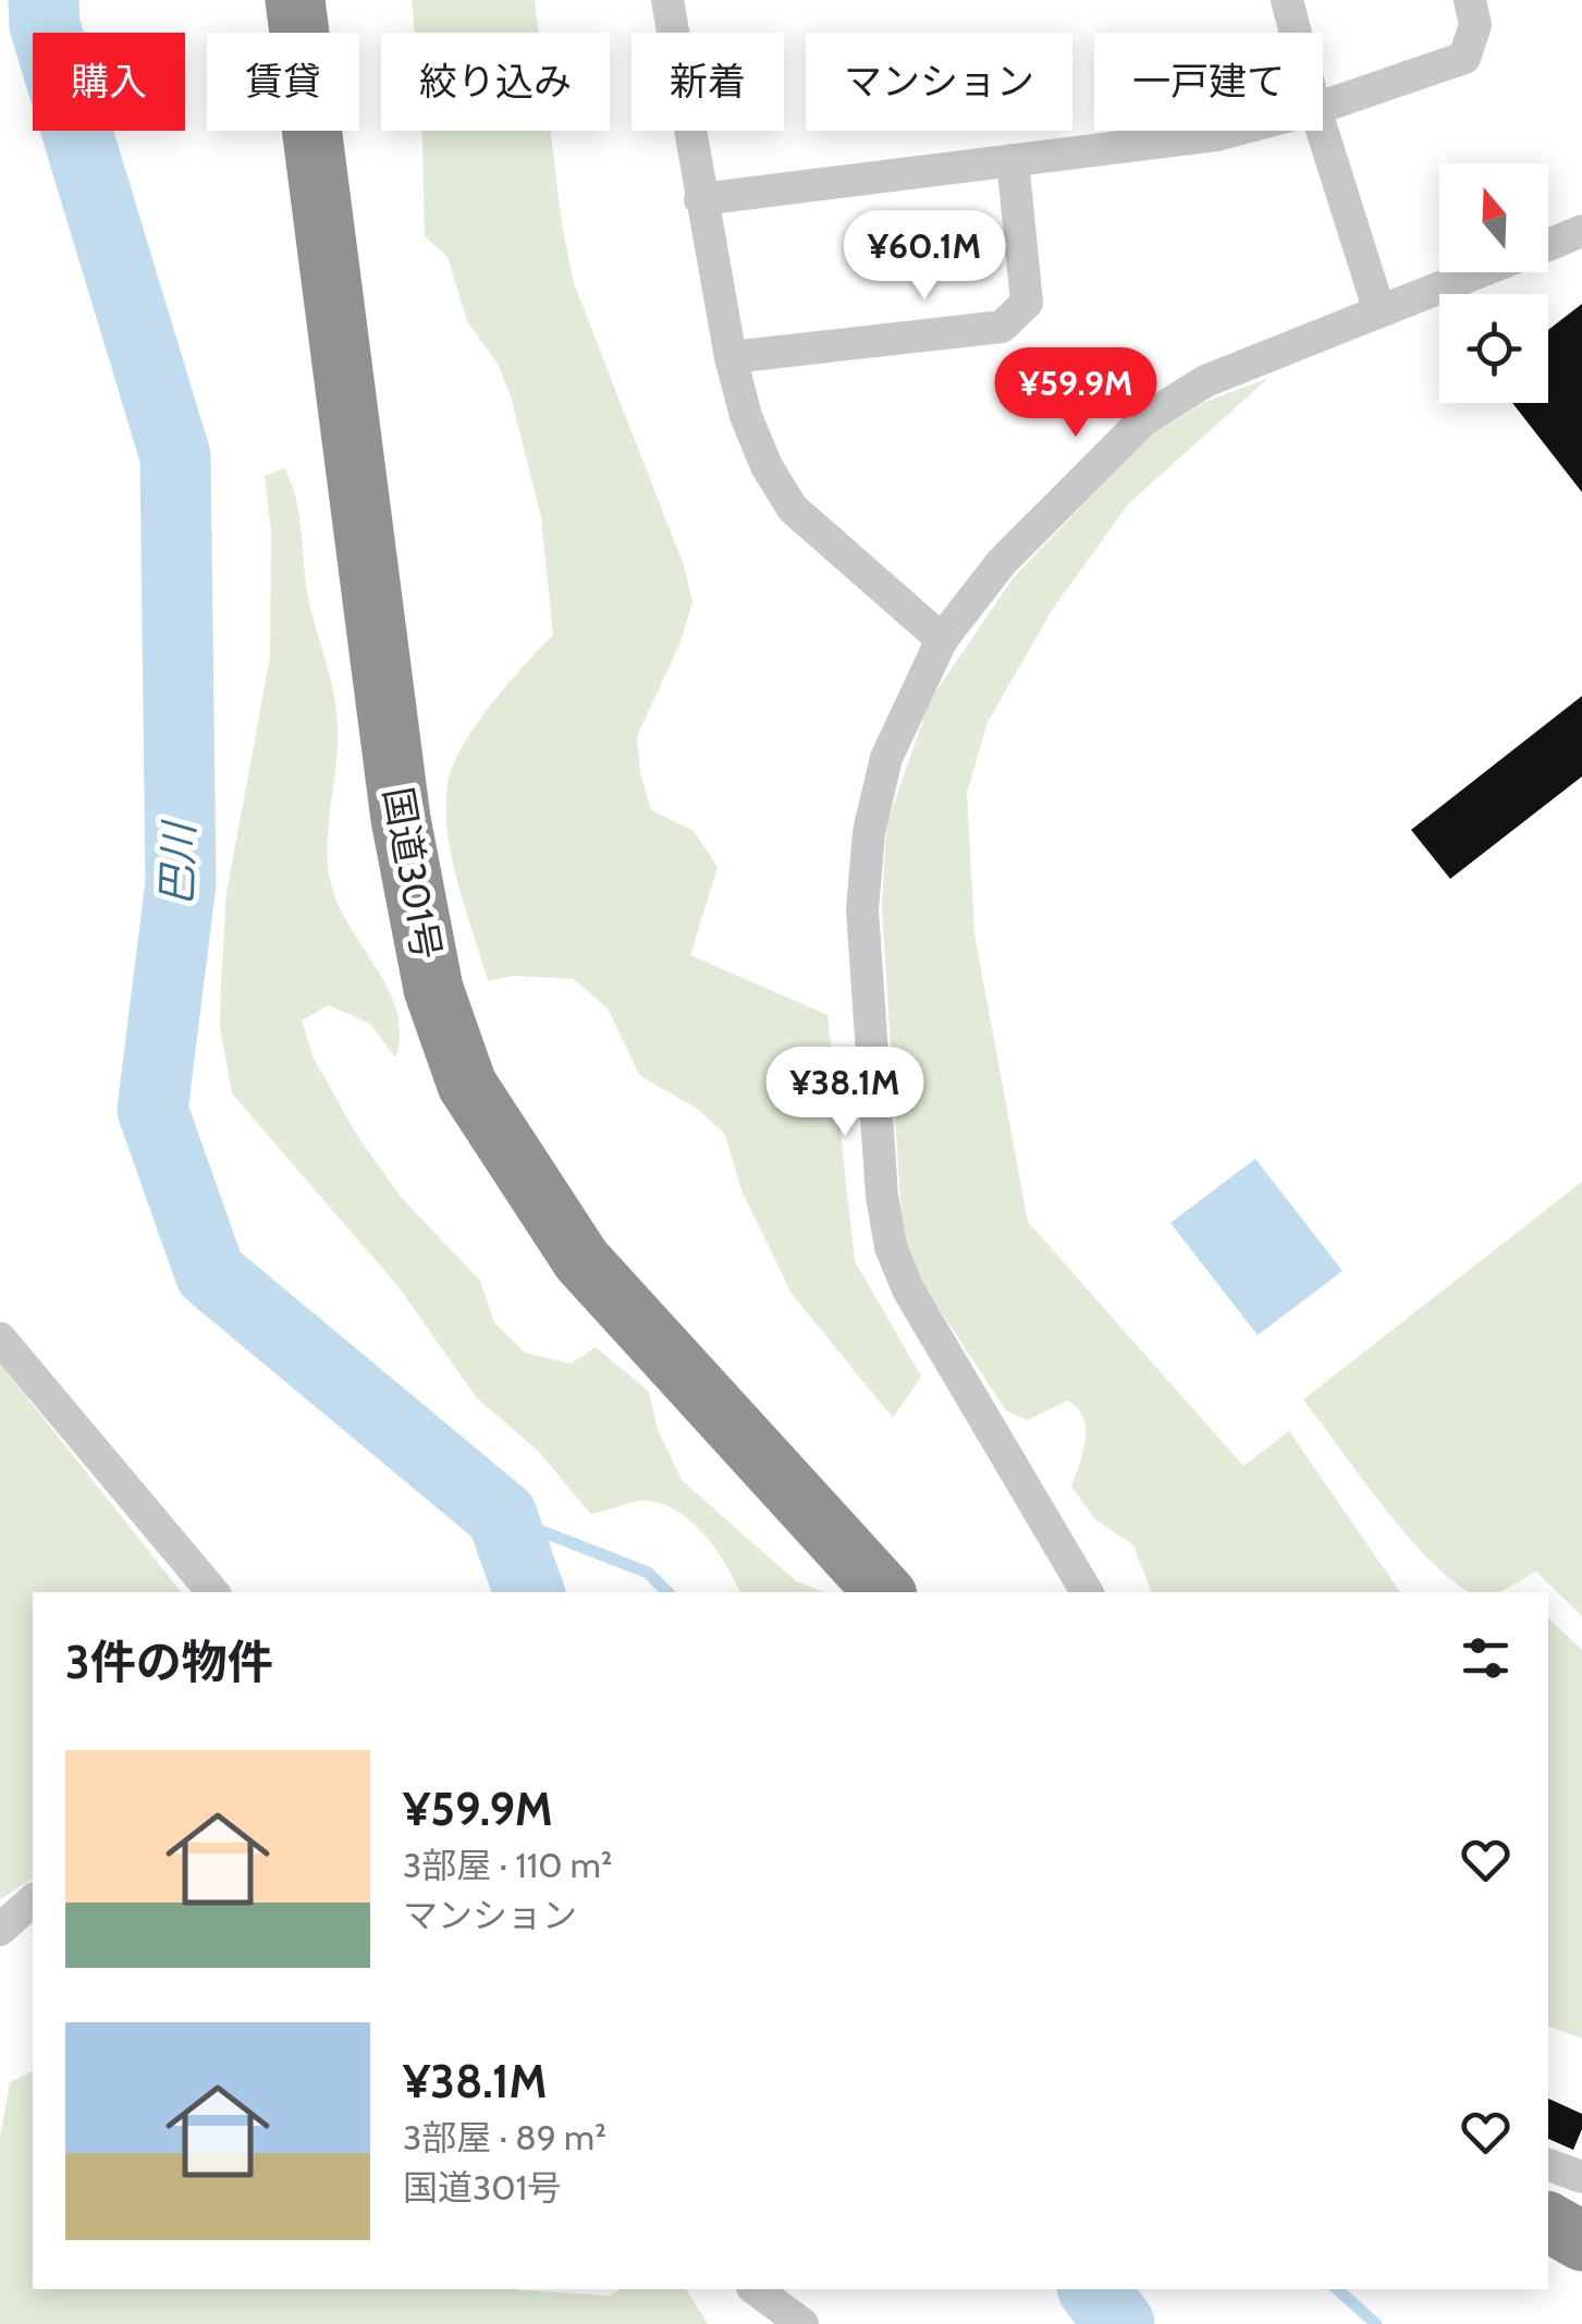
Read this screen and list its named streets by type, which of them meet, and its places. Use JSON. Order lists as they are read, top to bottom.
{
  "streets": {
    "highway": ["国道301号"]
  },
  "water": ["巴川"],
  "north": "top",
  "page": {
    "chip": [
      "購入",
      "賃貸",
      "絞り込み",
      "新着",
      "マンション",
      "一戸建て"
    ],
    "price": ["¥60.1M", "¥59.9M", "¥38.1M"],
    "heading": "3件の物件",
    "list": [
      {
        "name": "¥59.9M",
        "note": "3部屋 · 110 m² · マンション"
      },
      {
        "name": "¥38.1M",
        "note": "3部屋 · 89 m² · 国道301号"
      }
    ]
  }
}
